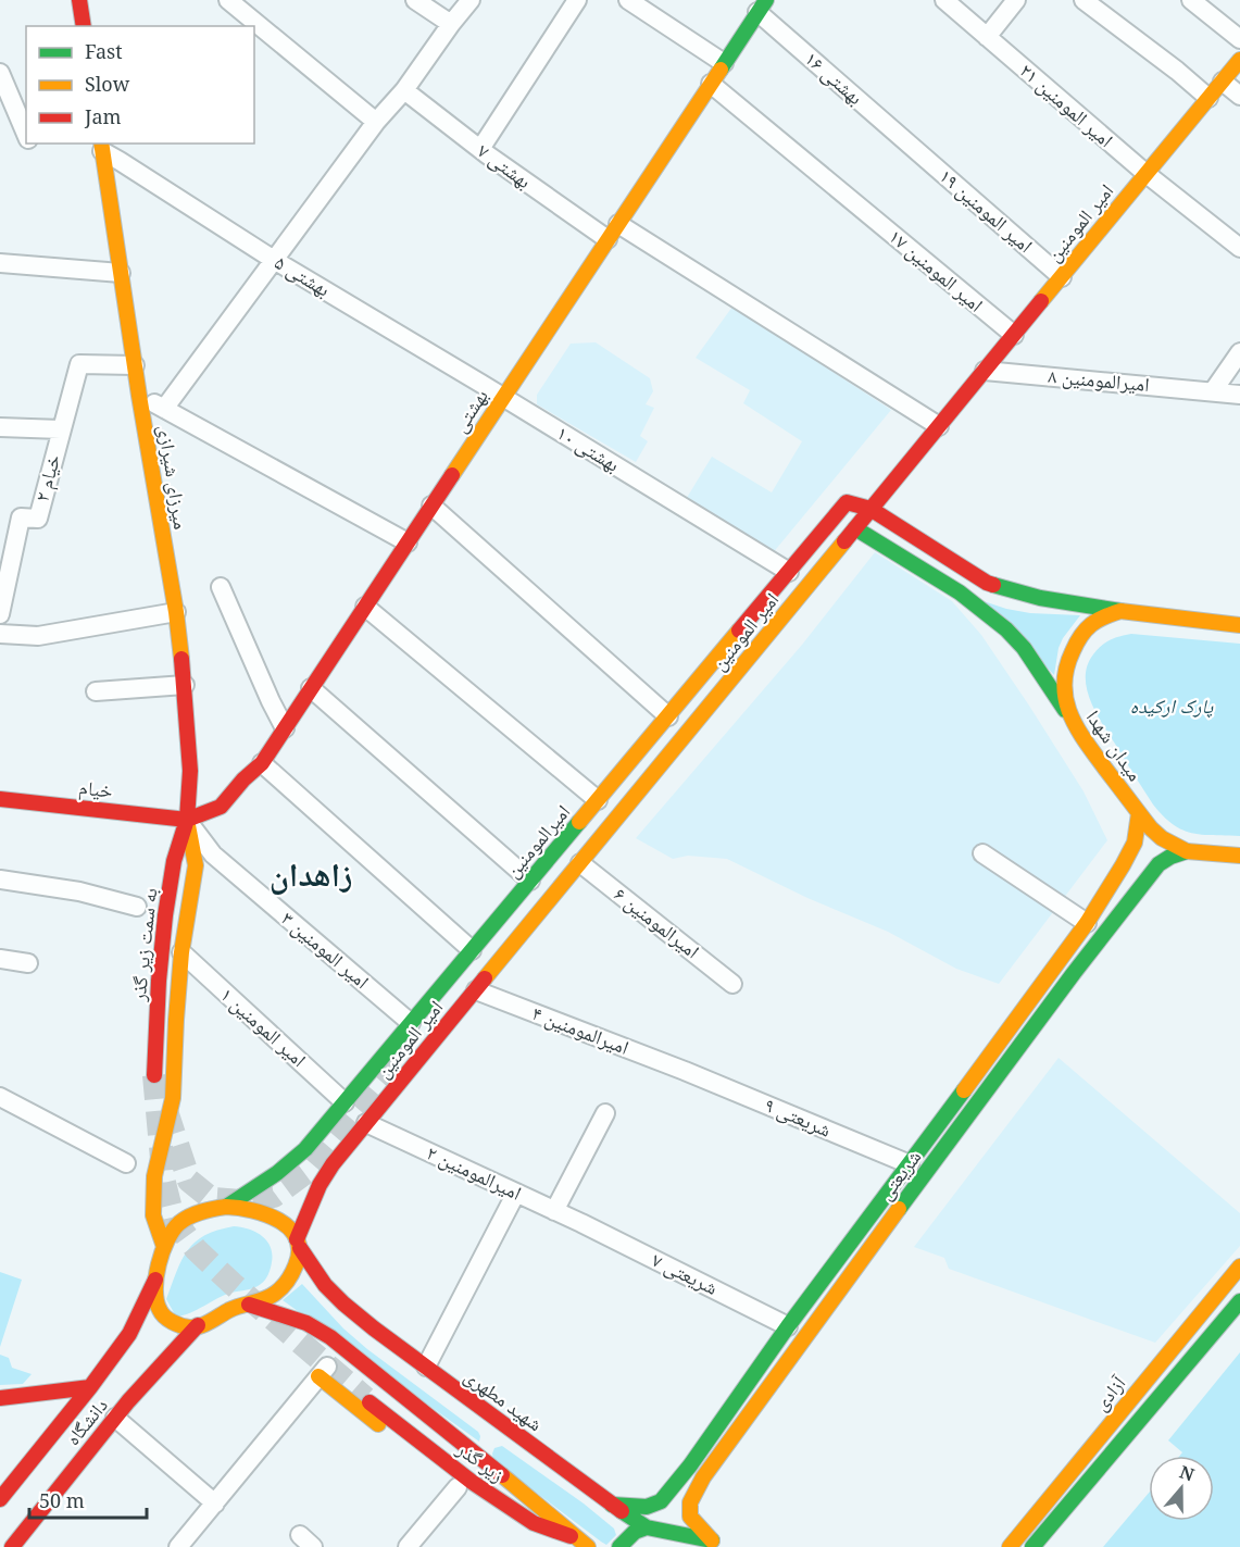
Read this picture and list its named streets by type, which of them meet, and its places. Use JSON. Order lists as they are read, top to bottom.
{
  "streets": {
    "main road": [
      "امیر المومنین",
      "بهشتی",
      "میرزای شیرازی",
      "میدان شهدا",
      "خیام",
      "امیرالمومنین",
      "به سمت زیر گذر",
      "شریعتی",
      "آزادی",
      "شهید مطهری",
      "دانشگاه",
      "زیر گذر"
    ],
    "street": [
      "بهشتی ۱۶",
      "امیر المومنین ۲۱",
      "بهشتی ۷",
      "امیر المومنین ۱۹",
      "امیر المومنین ۱۷",
      "بهشتی ۵",
      "امیرالمومنین ۸",
      "بهشتی ۱۰",
      "خیام ۲",
      "امیرالمومنین ۶",
      "امیر المومنین ۳",
      "امیر المومنین ۱",
      "امیرالمومنین ۴",
      "شریعتی ۹",
      "امیرالمومنین ۲",
      "شریعتی ۷"
    ]
  },
  "crossings": [
    ["بهشتی ۱۶", "امیر المومنین ۱۹"],
    ["بهشتی ۱۶", "بهشتی"],
    ["امیر المومنین ۲۱", "امیر المومنین"],
    ["بهشتی ۷", "بهشتی"],
    ["امیر المومنین ۱۹", "امیر المومنین"],
    ["امیر المومنین", "امیر المومنین ۱۷"],
    ["امیر المومنین", "امیرالمومنین ۸"],
    ["امیر المومنین", "امیرالمومنین"],
    ["امیر المومنین", "امیرالمومنین ۶"],
    ["امیر المومنین", "امیرالمومنین ۴"],
    ["امیر المومنین", "امیرالمومنین ۲"],
    ["امیر المومنین", "شهید مطهری"],
    ["امیر المومنین", "دانشگاه"],
    ["امیر المومنین ۱۷", "بهشتی"],
    ["بهشتی ۵", "بهشتی"],
    ["بهشتی ۵", "بهشتی ۱۰"],
    ["بهشتی ۵", "میرزای شیرازی"],
    ["بهشتی", "بهشتی ۱۰"],
    ["بهشتی", "میرزای شیرازی"],
    ["بهشتی", "خیام"],
    ["بهشتی", "به سمت زیر گذر"],
    ["بهشتی", "امیر المومنین ۳"],
    ["بهشتی ۱۰", "امیرالمومنین"],
    ["میرزای شیرازی", "خیام ۲"],
    ["میرزای شیرازی", "خیام"],
    ["میرزای شیرازی", "به سمت زیر گذر"],
    ["میرزای شیرازی", "امیر المومنین ۳"],
    ["میدان شهدا", "شریعتی"],
    ["خیام", "به سمت زیر گذر"],
    ["خیام", "امیر المومنین ۳"],
    ["امیرالمومنین", "امیر المومنین ۳"],
    ["امیرالمومنین", "امیر المومنین ۱"],
    ["امیرالمومنین", "شهید مطهری"],
    ["امیرالمومنین", "دانشگاه"],
    ["به سمت زیر گذر", "امیر المومنین ۳"],
    ["امیرالمومنین ۴", "شریعتی ۹"],
    ["امیرالمومنین ۲", "شریعتی ۷"],
    ["شریعتی", "شهید مطهری"],
    ["شهید مطهری", "دانشگاه"]
  ],
  "districts": ["زاهدان"],
  "parks": ["پارک ارکیده"],
  "legend": ["Fast", "Slow", "Jam"],
  "scale_bar": "50 m",
  "north": "top"
}
